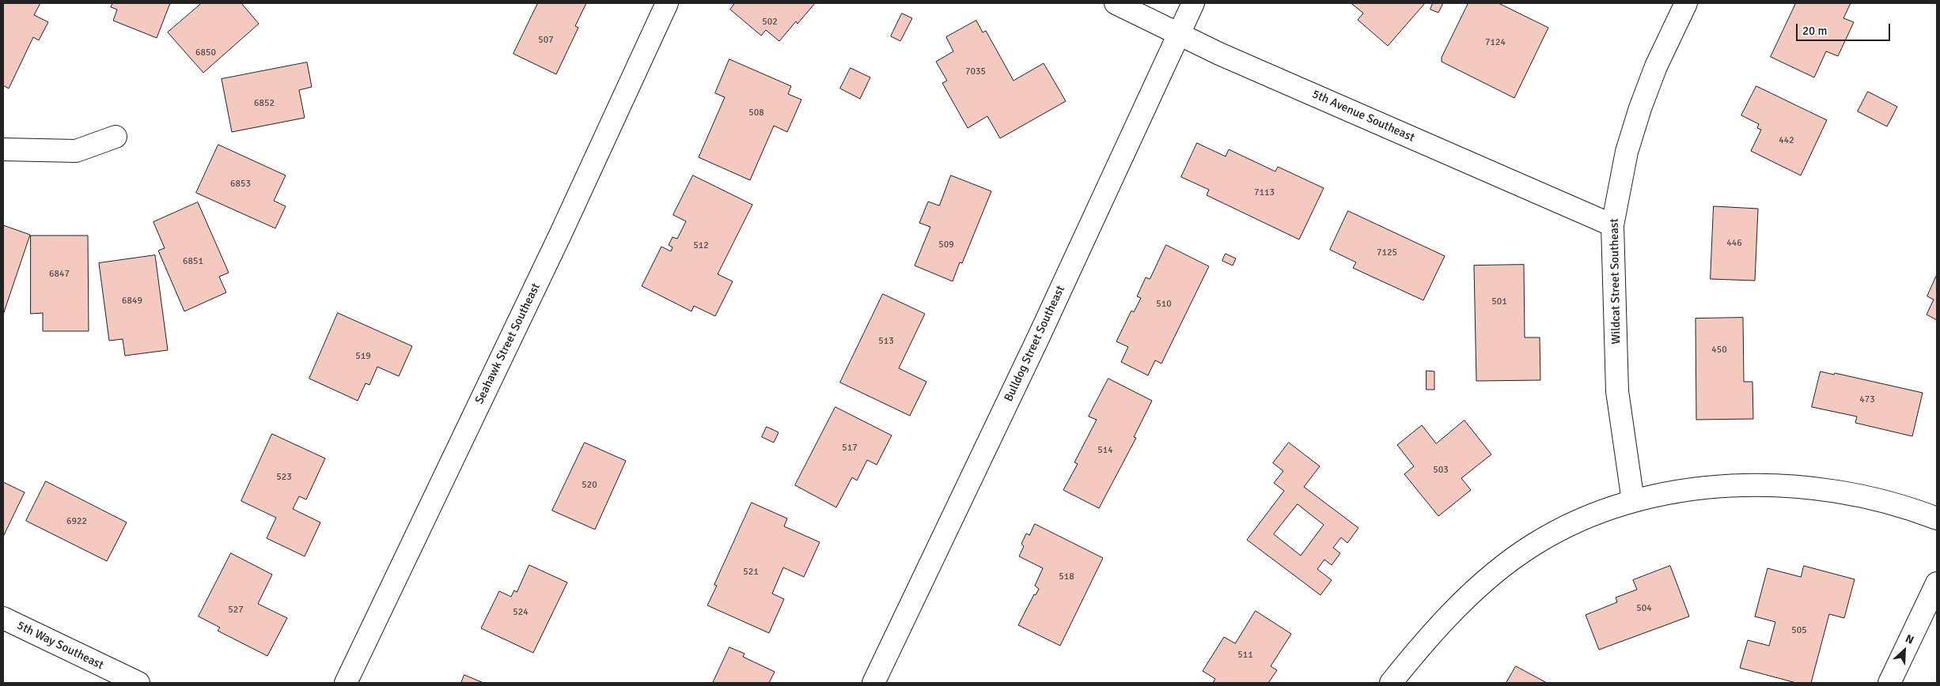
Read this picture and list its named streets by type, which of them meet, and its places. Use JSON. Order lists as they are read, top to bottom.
{
  "streets": {
    "street": [
      "5th Avenue Southeast",
      "Wildcat Street Southeast",
      "Seahawk Street Southeast",
      "Bulldog Street Southeast",
      "5th Way Southeast"
    ]
  },
  "crossings": [
    ["5th Avenue Southeast", "Wildcat Street Southeast"],
    ["5th Avenue Southeast", "Bulldog Street Southeast"]
  ],
  "house_numbers": [
    "502",
    "507",
    "7124",
    "6850",
    "7035",
    "6852",
    "508",
    "442",
    "6853",
    "7113",
    "446",
    "509",
    "512",
    "7125",
    "6851",
    "6847",
    "6849",
    "501",
    "510",
    "513",
    "450",
    "519",
    "473",
    "517",
    "514",
    "503",
    "523",
    "520",
    "6922",
    "521",
    "518",
    "504",
    "527",
    "524",
    "505",
    "511"
  ],
  "scale_bar": "20 m",
  "north": "top right"
}
